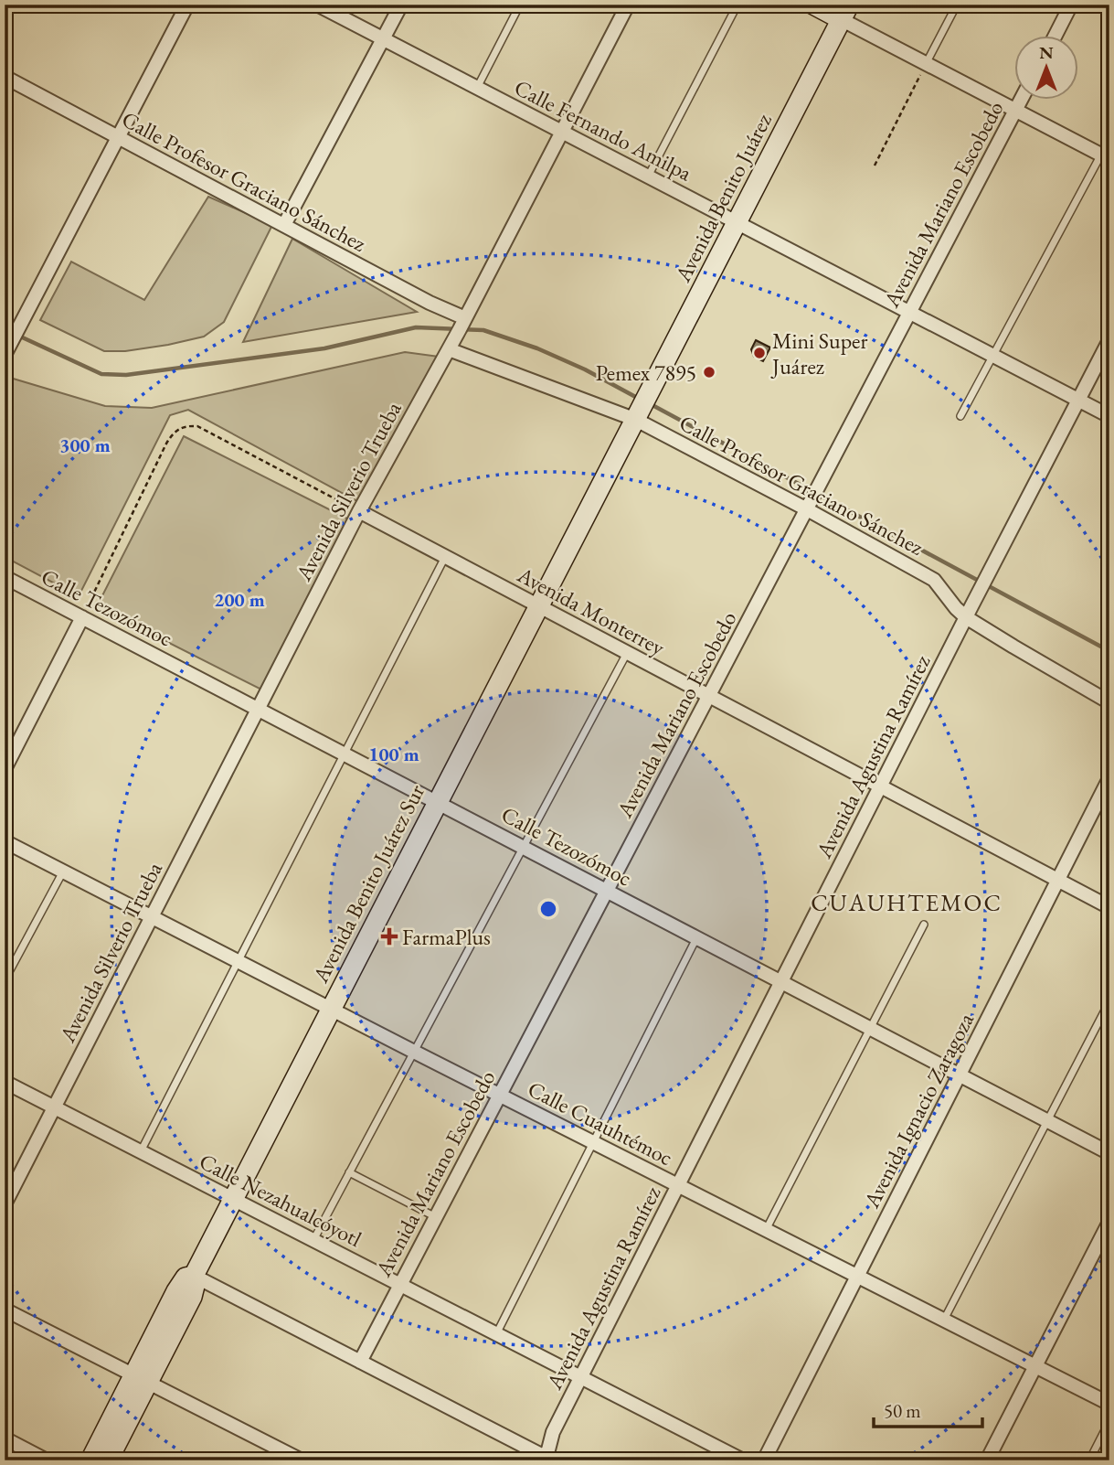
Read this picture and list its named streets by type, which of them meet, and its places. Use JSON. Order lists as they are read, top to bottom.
{
  "streets": {
    "street": [
      "Calle Fernando Amilpa",
      "Calle Profesor Graciano Sánchez",
      "Avenida Benito Juárez",
      "Avenida Mariano Escobedo",
      "Avenida Silverio Trueba",
      "Calle Tezozómoc",
      "Avenida Monterrey",
      "Avenida Agustina Ramírez",
      "Avenida Benito Juárez Sur",
      "Avenida Ignacio Zaragoza",
      "Calle Cuauhtémoc",
      "Calle Nezahualcóyotl"
    ]
  },
  "crossings": [
    ["Calle Fernando Amilpa", "Avenida Benito Juárez"],
    ["Calle Fernando Amilpa", "Avenida Mariano Escobedo"],
    ["Calle Fernando Amilpa", "Avenida Silverio Trueba"],
    ["Calle Fernando Amilpa", "Avenida Agustina Ramírez"],
    ["Calle Profesor Graciano Sánchez", "Avenida Benito Juárez"],
    ["Calle Profesor Graciano Sánchez", "Avenida Mariano Escobedo"],
    ["Calle Profesor Graciano Sánchez", "Avenida Silverio Trueba"],
    ["Calle Profesor Graciano Sánchez", "Avenida Agustina Ramírez"],
    ["Calle Profesor Graciano Sánchez", "Avenida Benito Juárez Sur"],
    ["Avenida Benito Juárez", "Avenida Benito Juárez Sur"],
    ["Avenida Mariano Escobedo", "Calle Tezozómoc"],
    ["Avenida Mariano Escobedo", "Avenida Monterrey"],
    ["Avenida Mariano Escobedo", "Calle Cuauhtémoc"],
    ["Avenida Mariano Escobedo", "Calle Nezahualcóyotl"],
    ["Avenida Silverio Trueba", "Calle Tezozómoc"],
    ["Avenida Silverio Trueba", "Avenida Monterrey"],
    ["Avenida Silverio Trueba", "Calle Cuauhtémoc"],
    ["Avenida Silverio Trueba", "Calle Nezahualcóyotl"],
    ["Calle Tezozómoc", "Avenida Agustina Ramírez"],
    ["Calle Tezozómoc", "Avenida Benito Juárez Sur"],
    ["Calle Tezozómoc", "Avenida Ignacio Zaragoza"],
    ["Avenida Monterrey", "Avenida Agustina Ramírez"],
    ["Avenida Monterrey", "Avenida Benito Juárez Sur"],
    ["Avenida Monterrey", "Avenida Ignacio Zaragoza"],
    ["Avenida Agustina Ramírez", "Calle Cuauhtémoc"],
    ["Avenida Agustina Ramírez", "Calle Nezahualcóyotl"],
    ["Avenida Benito Juárez Sur", "Calle Cuauhtémoc"],
    ["Avenida Benito Juárez Sur", "Calle Nezahualcóyotl"],
    ["Avenida Ignacio Zaragoza", "Calle Cuauhtémoc"]
  ],
  "districts": ["CUAUHTEMOC"],
  "places": {
    "other": ["Mini Super Juárez", "Pemex 7895"],
    "health": ["FarmaPlus"]
  },
  "scale_bar": "50 m",
  "north": "top",
  "rings": ["300 m", "200 m", "100 m"]
}
